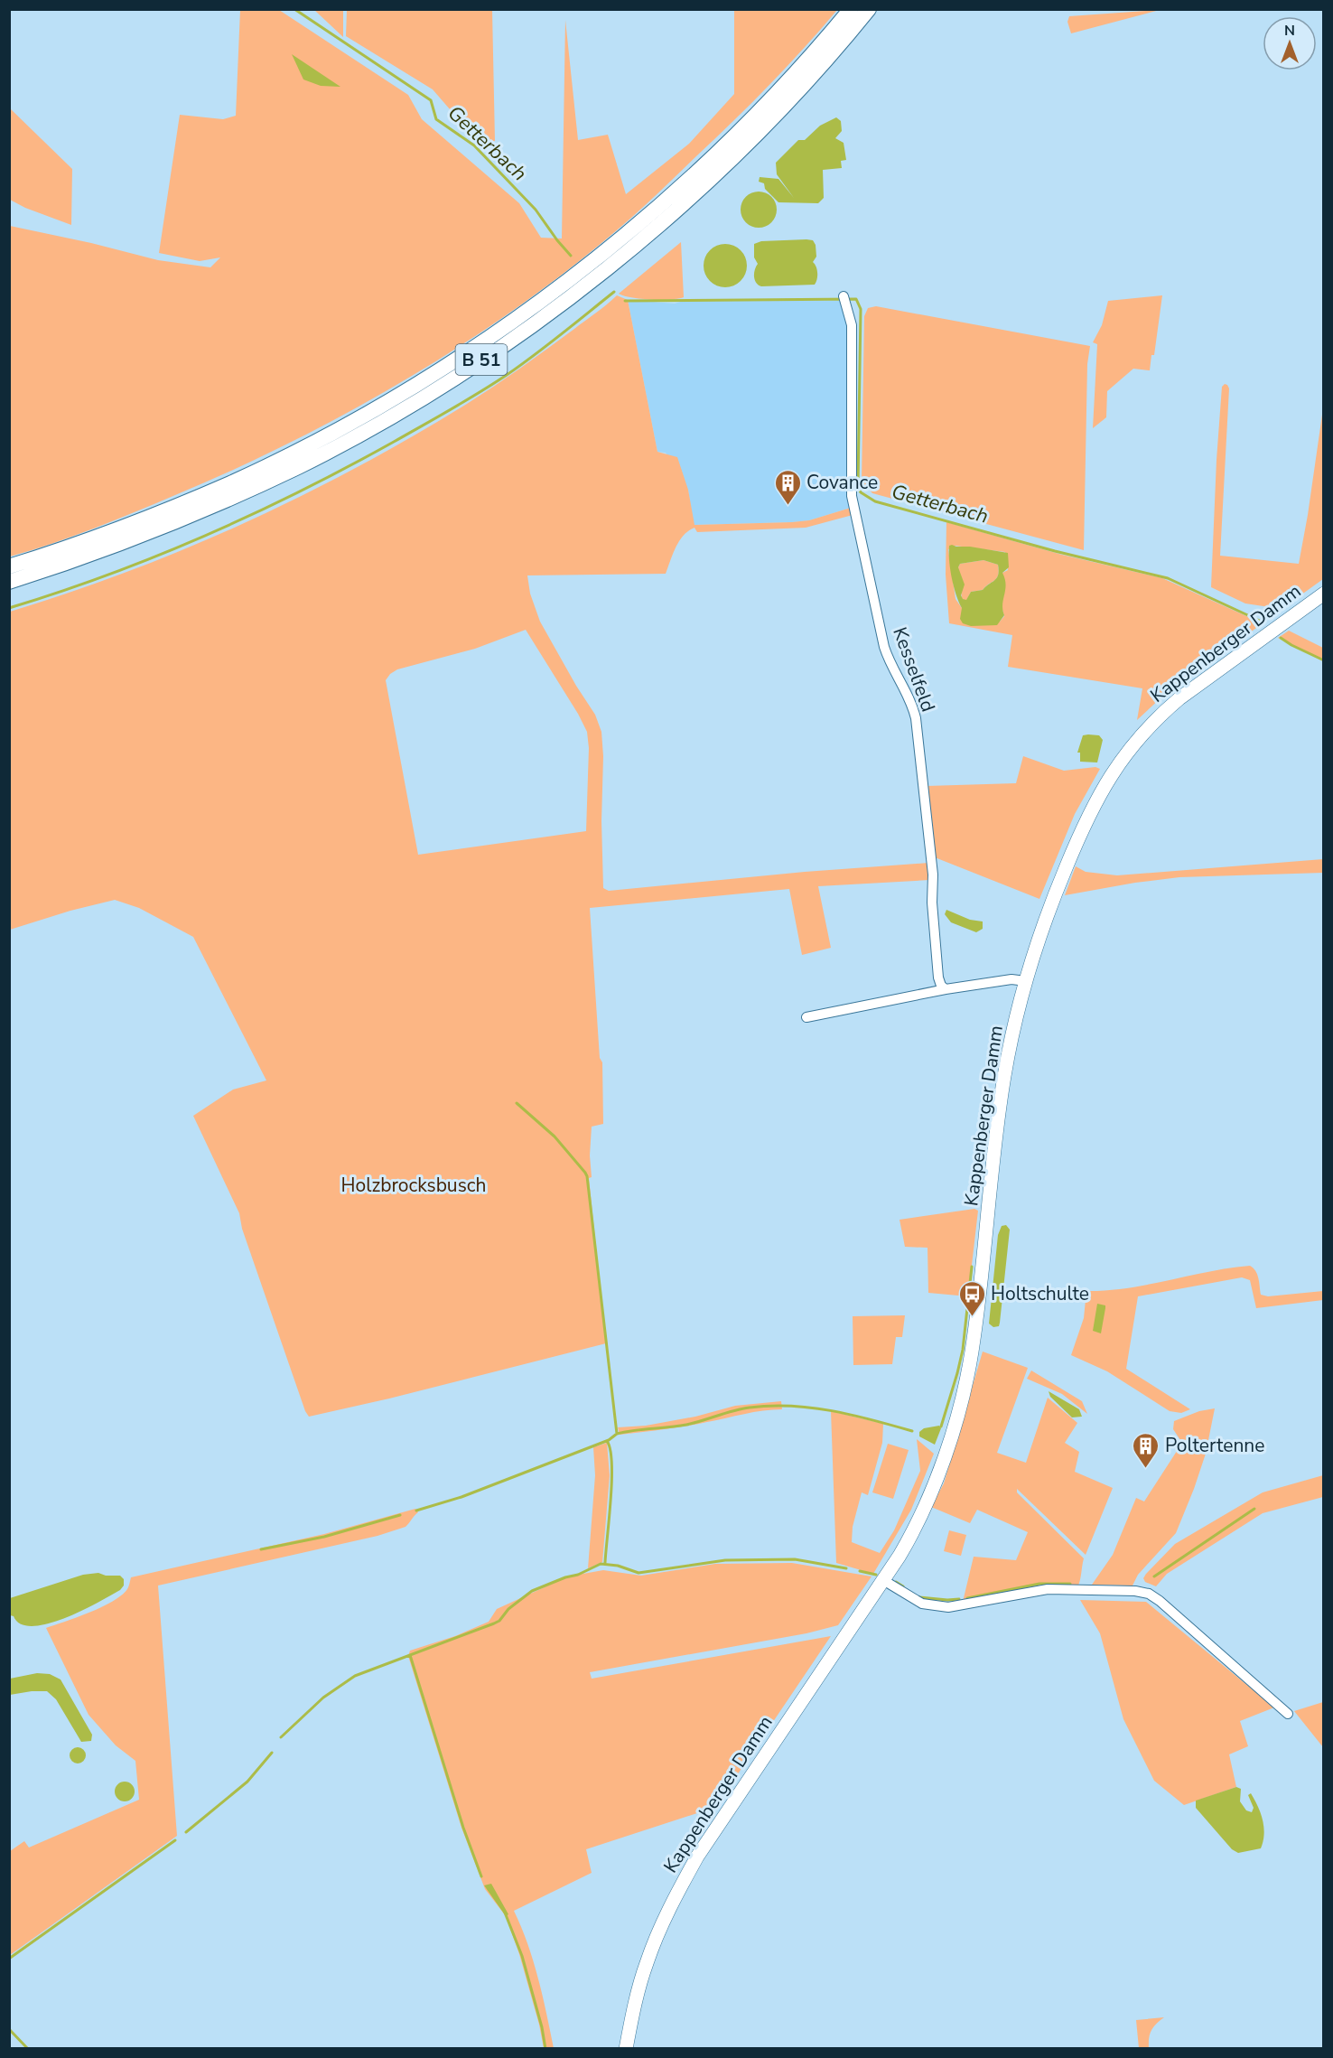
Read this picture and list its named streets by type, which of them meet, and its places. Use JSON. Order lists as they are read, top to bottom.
{
  "streets": {
    "highway": ["B 51"],
    "main road": ["Kappenberger Damm"],
    "street": ["Kesselfeld"]
  },
  "water": ["Getterbach"],
  "parks": ["Holzbrocksbusch"],
  "places": {
    "building": ["Covance", "Poltertenne"],
    "bus stop": ["Holtschulte"]
  },
  "north": "top"
}
